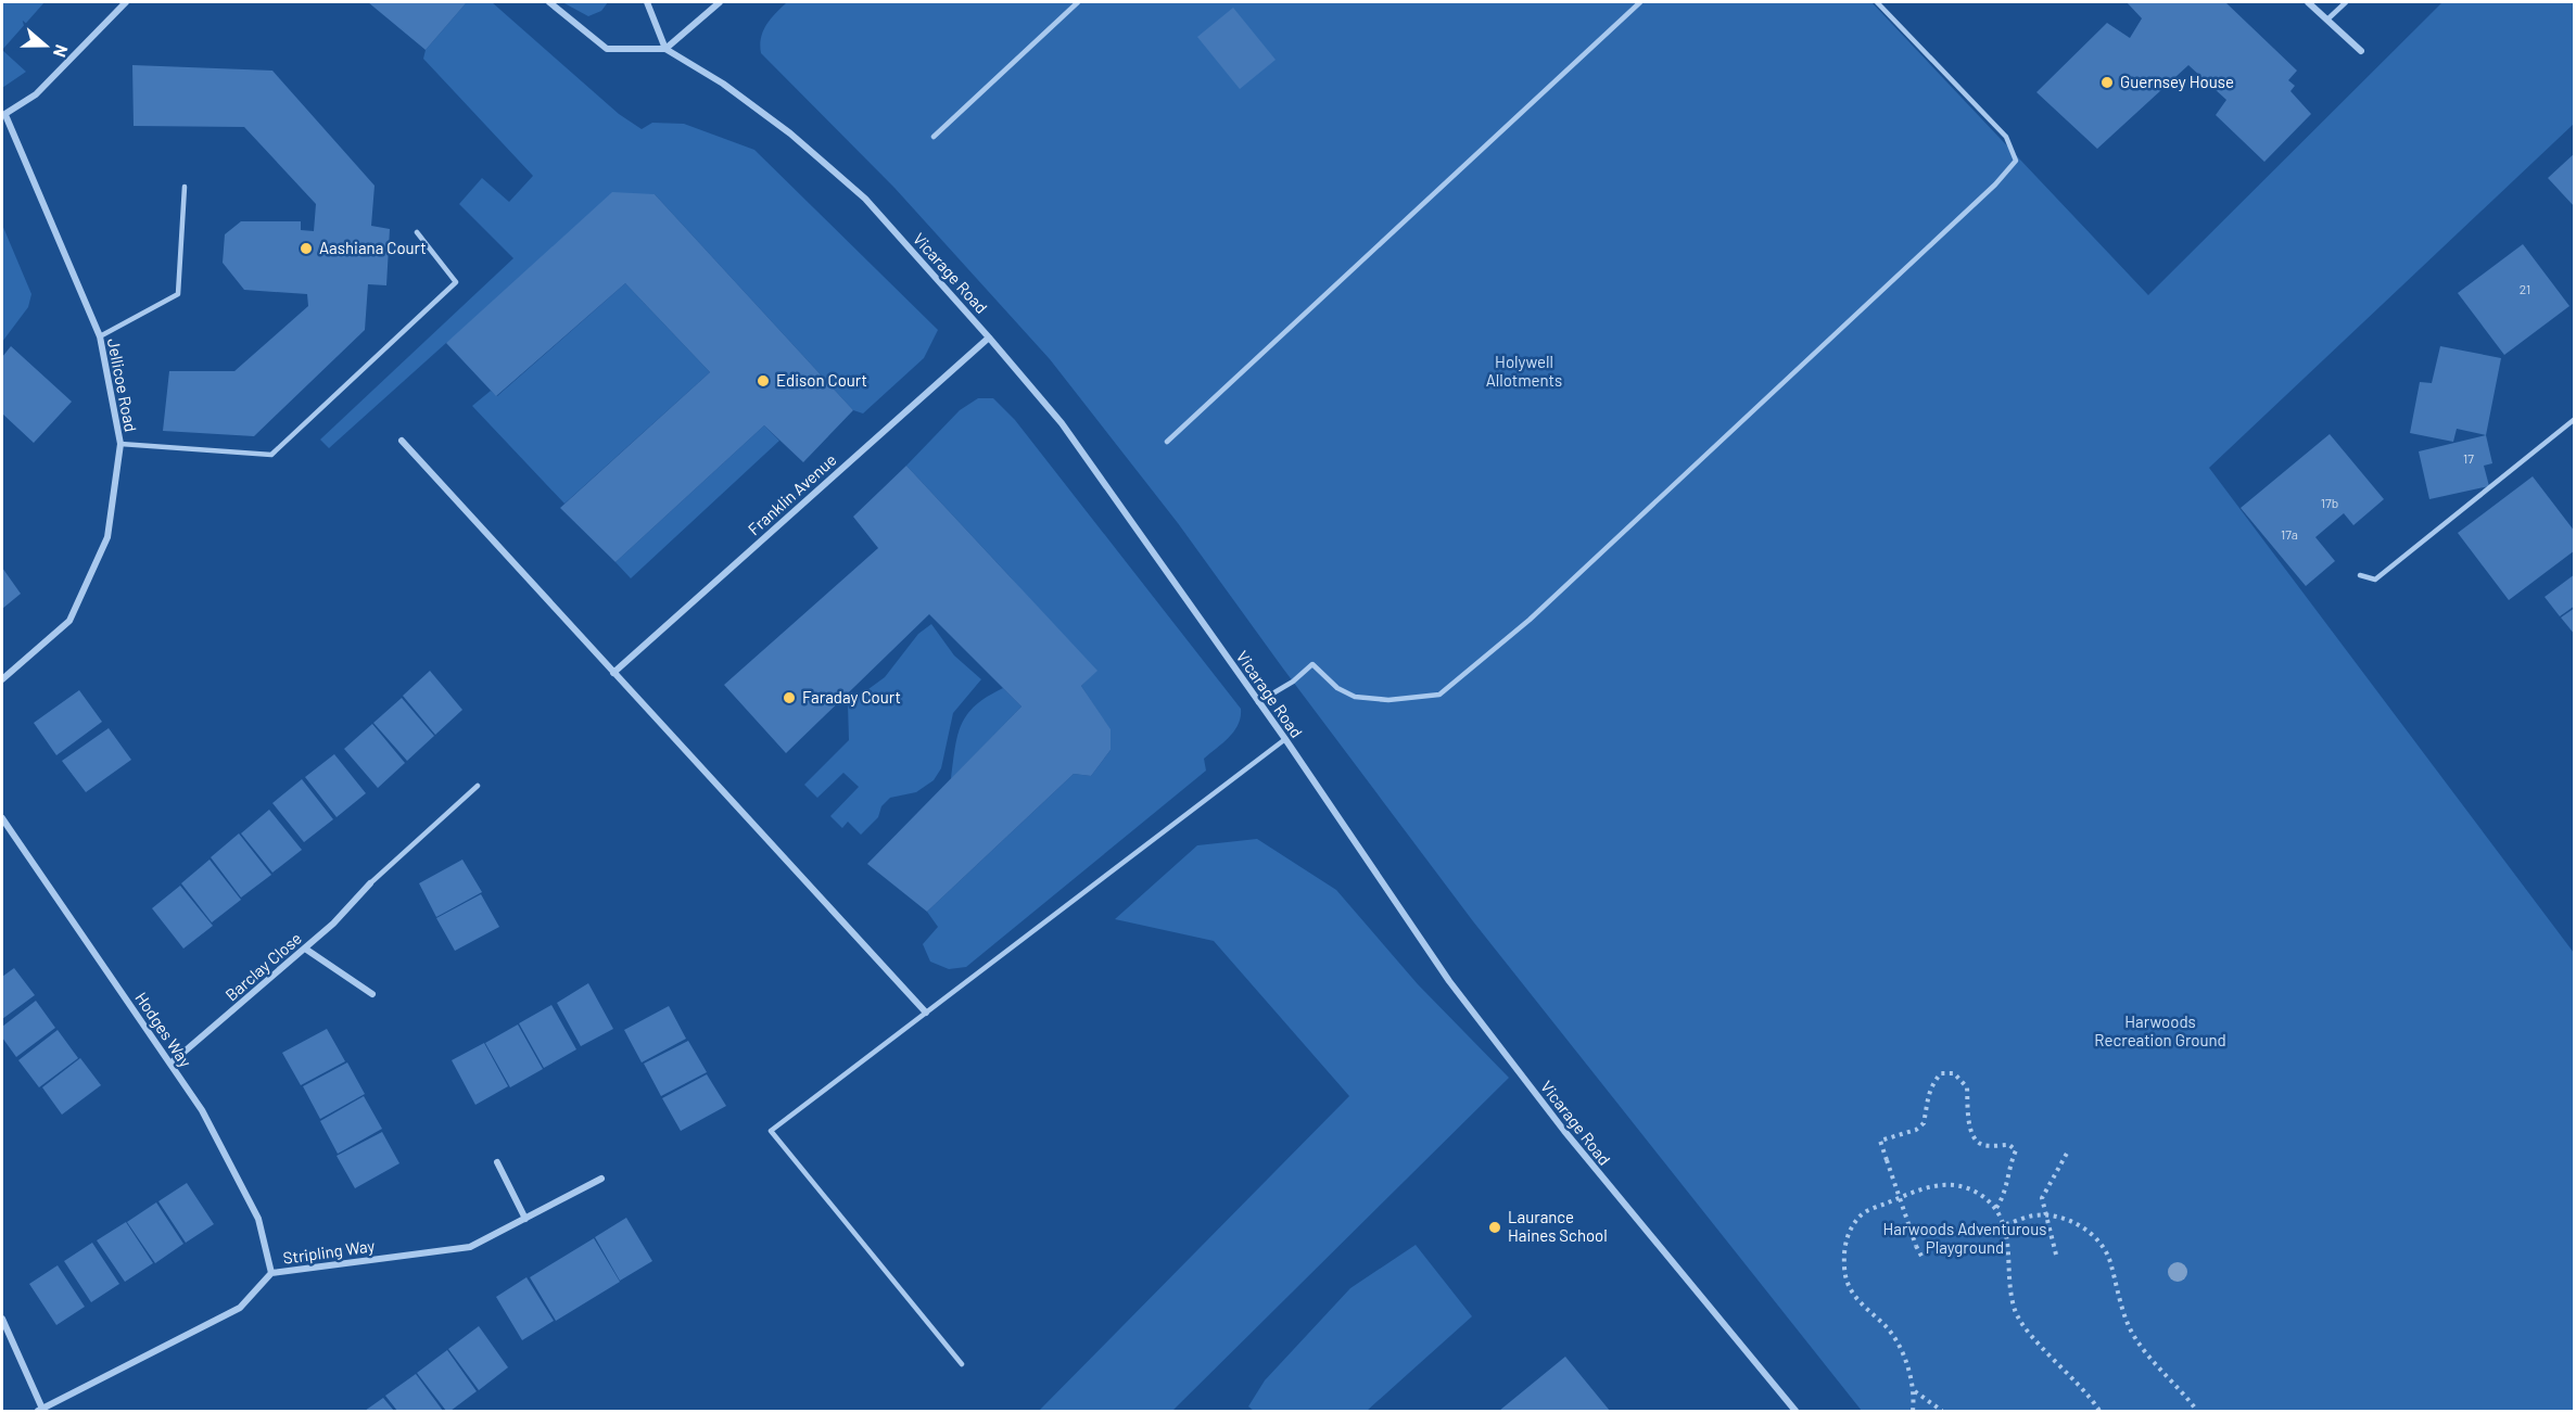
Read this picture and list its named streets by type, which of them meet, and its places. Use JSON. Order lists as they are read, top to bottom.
{
  "streets": {
    "street": [
      "Vicarage Road",
      "Jellicoe Road",
      "Franklin Avenue",
      "Barclay Close",
      "Hodges Way",
      "Stripling Way"
    ]
  },
  "crossings": [
    ["Vicarage Road", "Franklin Avenue"],
    ["Barclay Close", "Hodges Way"],
    ["Hodges Way", "Stripling Way"]
  ],
  "parks": ["Holywell Allotments", "Harwoods Recreation Ground", "Harwoods Adventurous Playground"],
  "places": [
    "Guernsey House",
    "Aashiana Court",
    "Edison Court",
    "Faraday Court",
    "Laurance Haines School"
  ],
  "house_numbers": [
    "21",
    "17",
    "17b",
    "17a"
  ],
  "north": "right"
}
